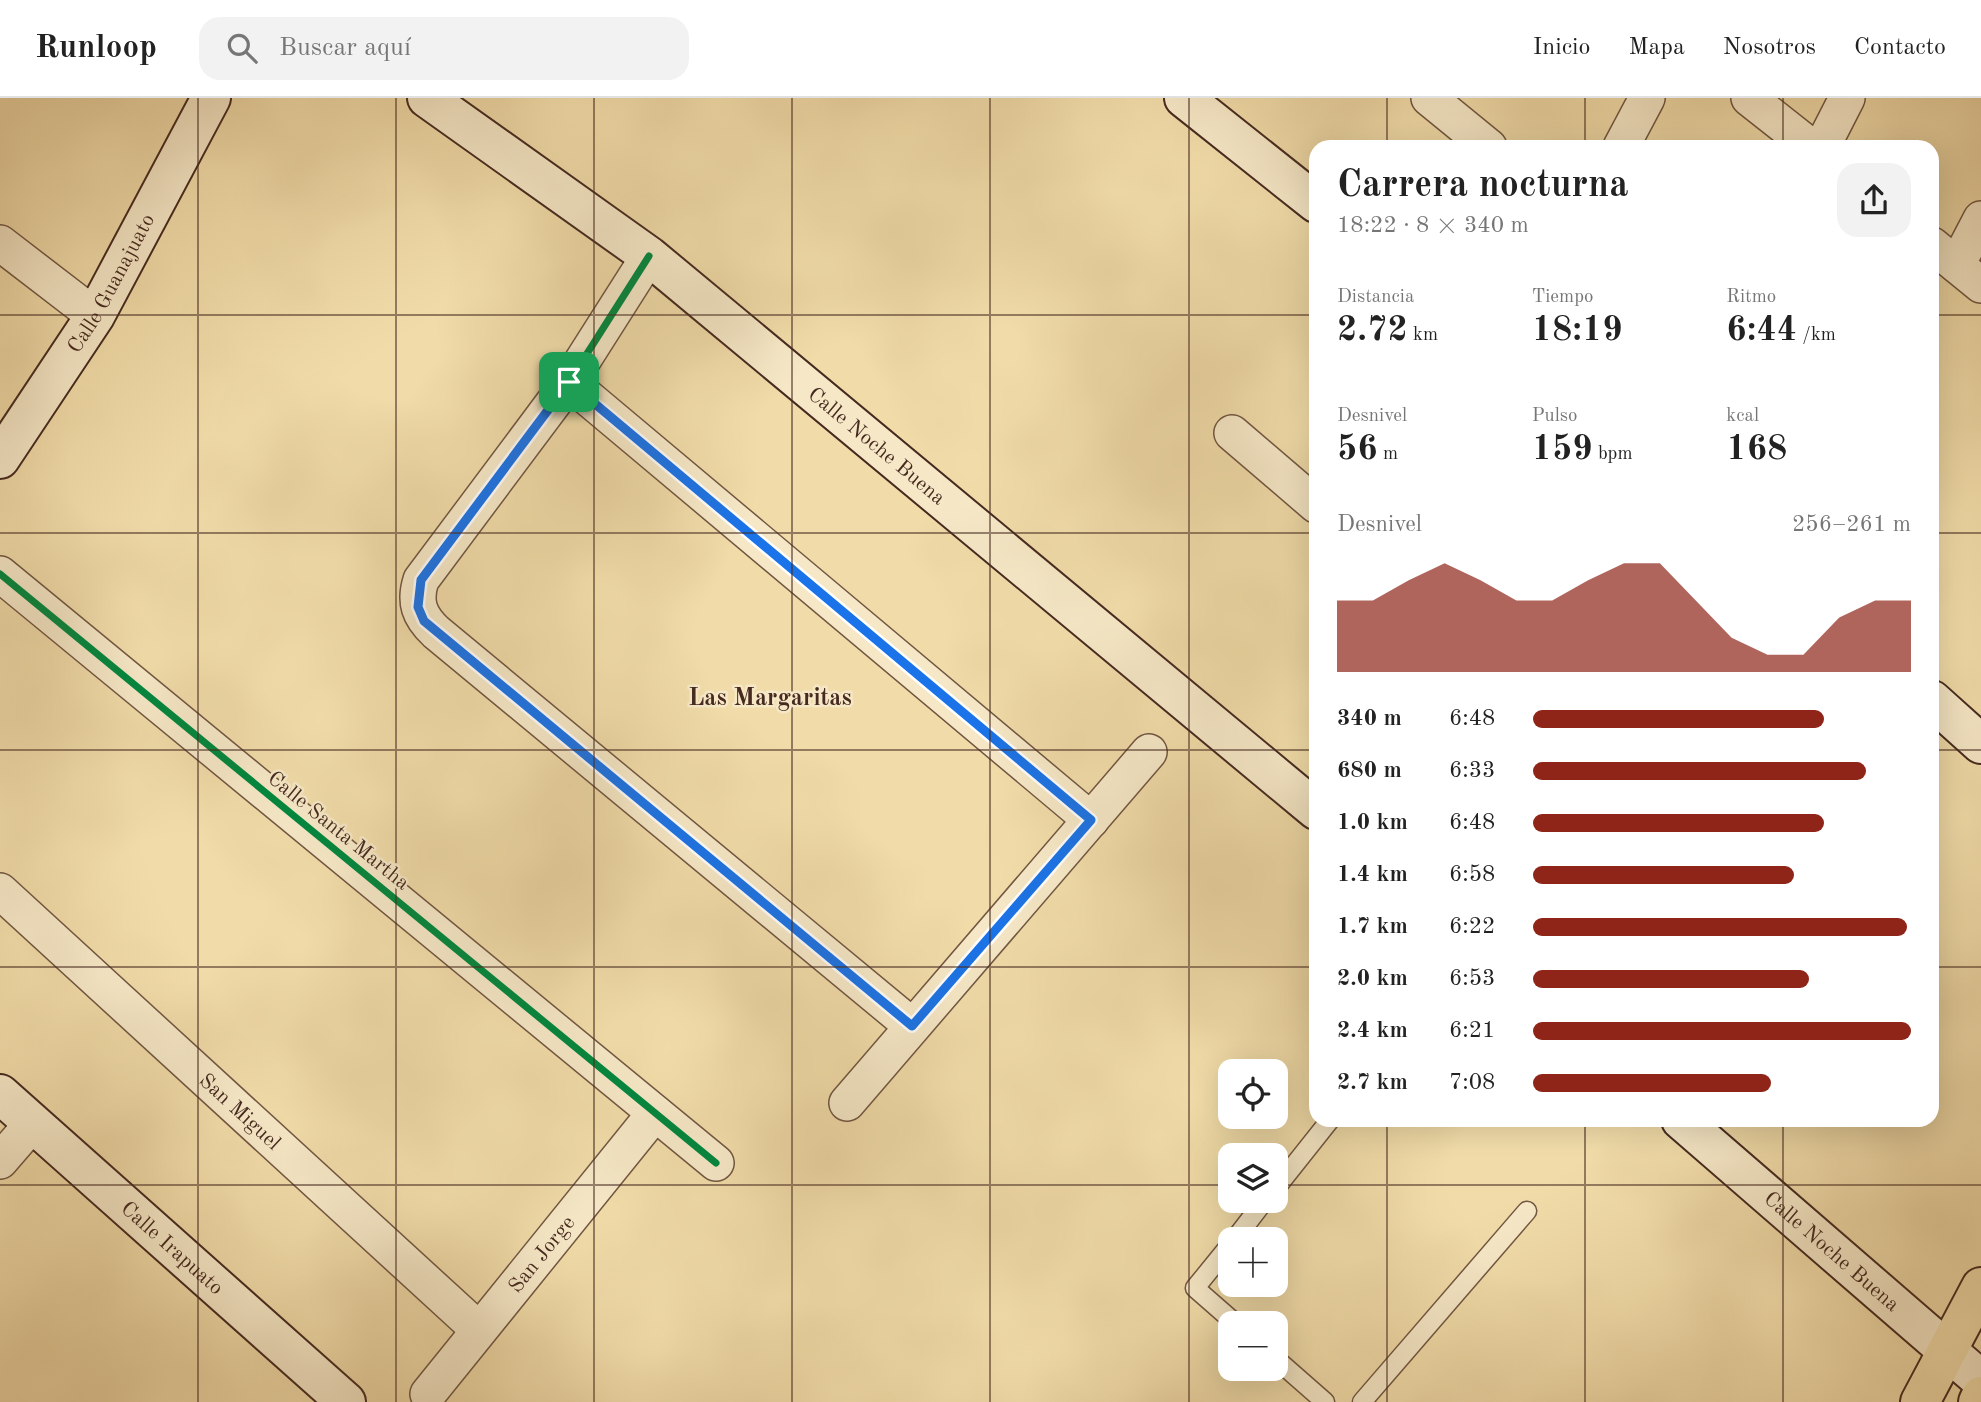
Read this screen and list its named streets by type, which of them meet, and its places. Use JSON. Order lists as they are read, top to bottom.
{
  "streets": {
    "main road": ["Calle Guanajuato", "Calle Noche Buena", "Calle Irapuato"],
    "street": ["Calle Santa Martha", "San Miguel", "San Jorge"]
  },
  "crossings": [
    ["Calle Santa Martha", "San Jorge"],
    ["San Miguel", "San Jorge"]
  ],
  "districts": ["Las Margaritas"],
  "page": {
    "header": "Runloop",
    "search": "Buscar aquí",
    "nav": [
      "Inicio",
      "Mapa",
      "Nosotros",
      "Contacto"
    ],
    "heading": ["Carrera nocturna", "18:22 · 8 × 340 m"],
    "stats": [
      ["Distancia", "2.72 km"],
      ["Tiempo", "18:19"],
      ["Ritmo", "6:44 /km"],
      ["Desnivel", "56 m"],
      ["Pulso", "159 bpm"],
      ["kcal", "168"]
    ],
    "chart": ["Desnivel", "256–261 m"],
    "list": [
      {
        "name": "340 m",
        "note": "6:48"
      },
      {
        "name": "680 m",
        "note": "6:33"
      },
      {
        "name": "1.0 km",
        "note": "6:48"
      },
      {
        "name": "1.4 km",
        "note": "6:58"
      },
      {
        "name": "1.7 km",
        "note": "6:22"
      },
      {
        "name": "2.0 km",
        "note": "6:53"
      },
      {
        "name": "2.4 km",
        "note": "6:21"
      },
      {
        "name": "2.7 km",
        "note": "7:08"
      }
    ],
    "map_buttons": ["+", "−"]
  }
}
